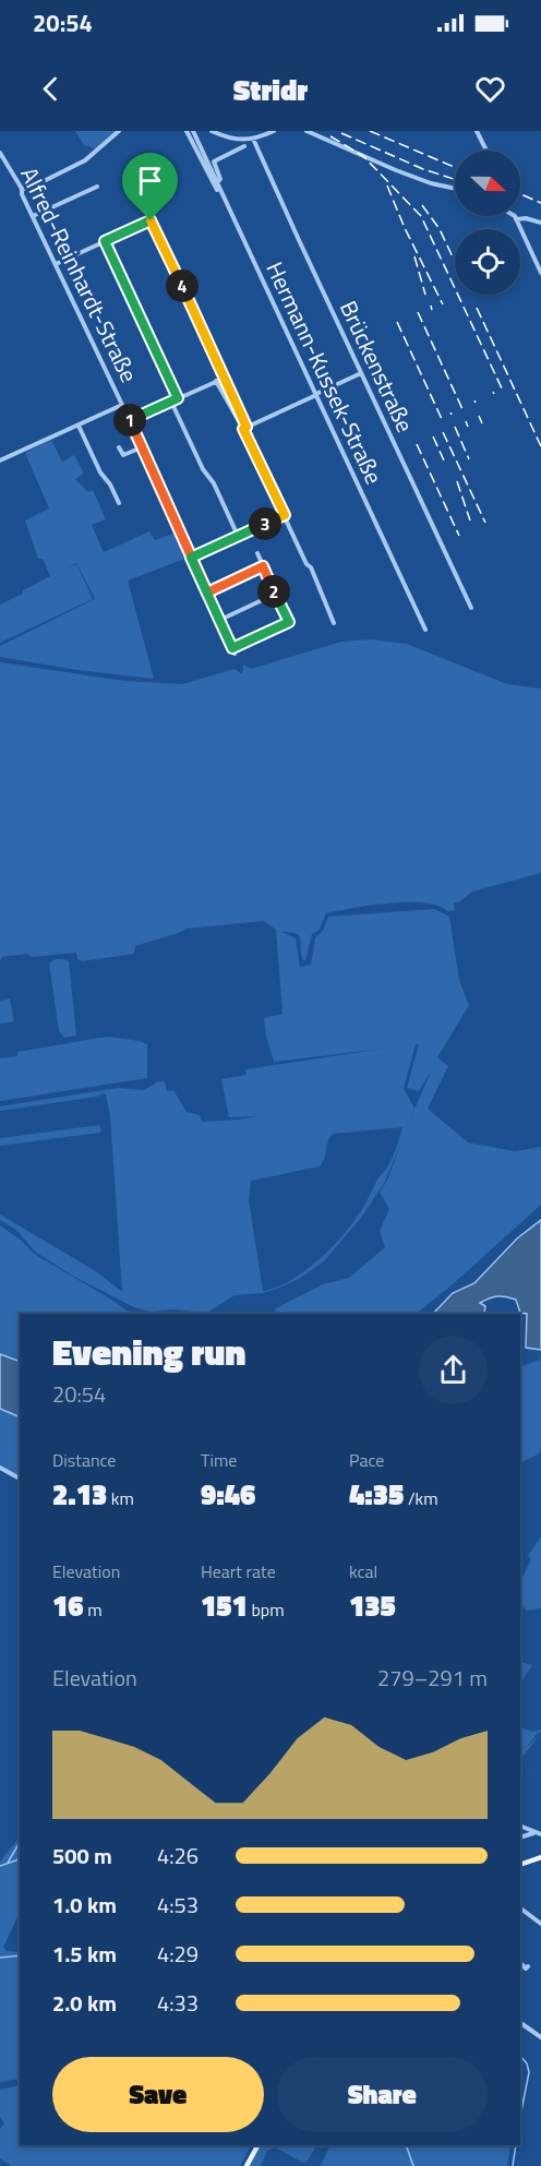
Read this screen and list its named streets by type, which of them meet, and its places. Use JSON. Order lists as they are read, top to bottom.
{
  "streets": {
    "street": ["Alfred-Reinhardt-Straße", "Brückenstraße", "Hermann-Kussek-Straße"]
  },
  "north": "right",
  "page": {
    "status": "20:54",
    "header": "Stridr",
    "pins": [
      "4",
      "1",
      "3",
      "2"
    ],
    "heading": ["Evening run", "20:54"],
    "stats": [
      ["Distance", "2.13 km"],
      ["Time", "9:46"],
      ["Pace", "4:35 /km"],
      ["Elevation", "16 m"],
      ["Heart rate", "151 bpm"],
      ["kcal", "135"]
    ],
    "chart": ["Elevation", "279–291 m"],
    "list": [
      {
        "name": "500 m",
        "note": "4:26"
      },
      {
        "name": "1.0 km",
        "note": "4:53"
      },
      {
        "name": "1.5 km",
        "note": "4:29"
      },
      {
        "name": "2.0 km",
        "note": "4:33"
      }
    ],
    "buttons": ["Save", "Share"]
  }
}
